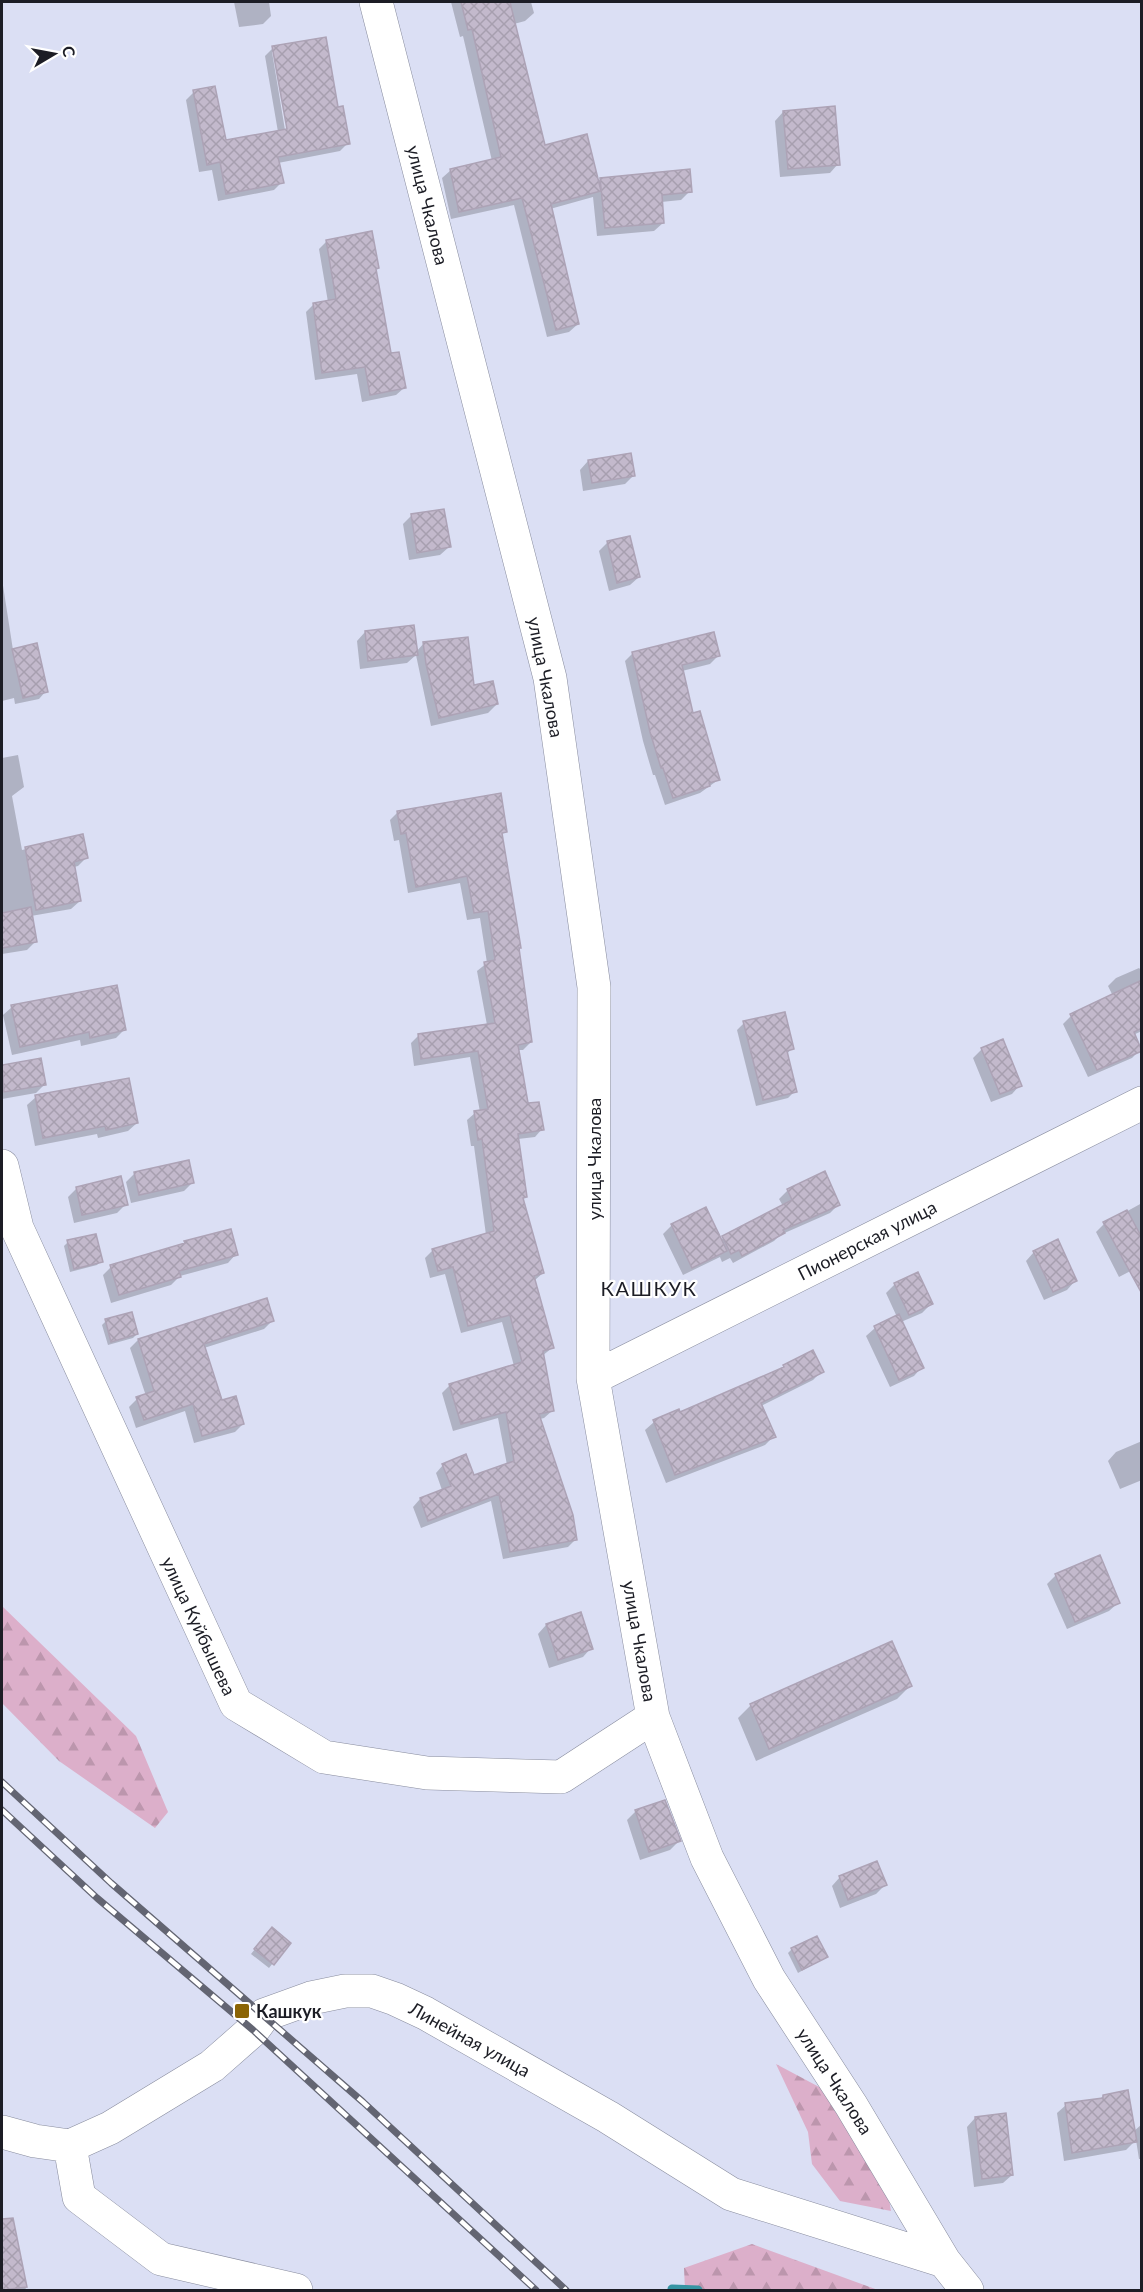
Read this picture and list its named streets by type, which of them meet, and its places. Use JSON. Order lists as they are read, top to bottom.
{
  "streets": {
    "street": [
      "улица Чкалова",
      "Пионерская улица",
      "улица Куйбышева",
      "Линейная улица"
    ]
  },
  "crossings": [
    ["улица Чкалова", "Пионерская улица"],
    ["улица Чкалова", "улица Куйбышева"],
    ["улица Чкалова", "Линейная улица"]
  ],
  "districts": ["КАШКУК"],
  "places": {
    "transit": ["Кашкук"]
  },
  "north": "right"
}
